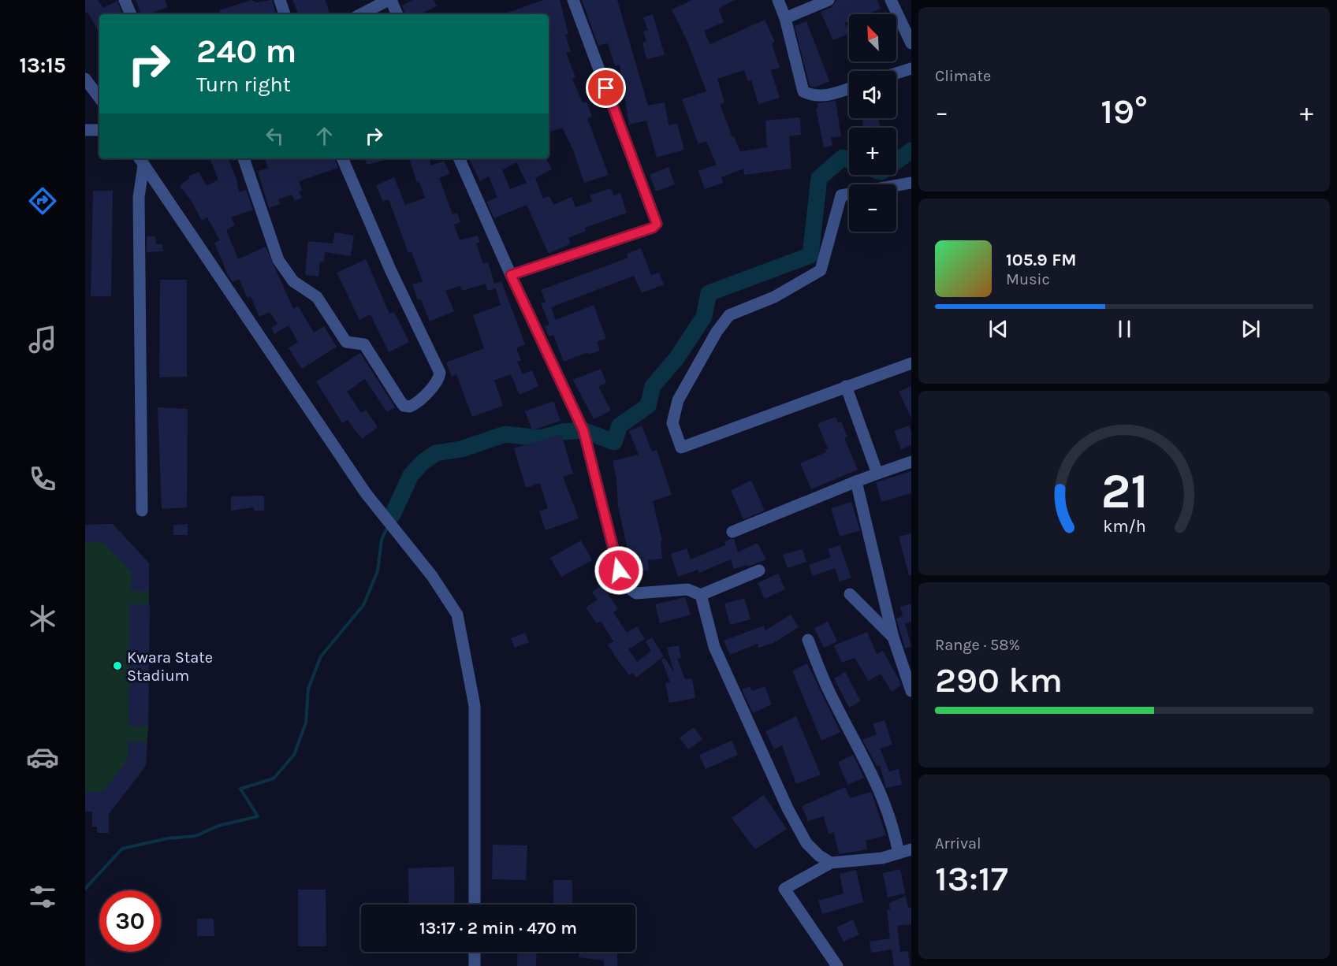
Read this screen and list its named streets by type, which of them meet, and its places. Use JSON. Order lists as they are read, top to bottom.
{
  "places": ["Kwara State Stadium"],
  "north": "top left",
  "page": {
    "tabs": "13:15",
    "tile": [
      "Climate",
      ["Range · 58%", "290 km"],
      ["Arrival", "13:17"]
    ],
    "map_buttons": ["+", "−"],
    "turn": ["240 m", "Turn right"],
    "heat": ["−", "19°", "+"],
    "song": ["105.9 FM", "Music"],
    "limit": "30",
    "trip": "13:17 · 2 min · 470 m",
    "gauge": ["21", "km/h"]
  }
}
